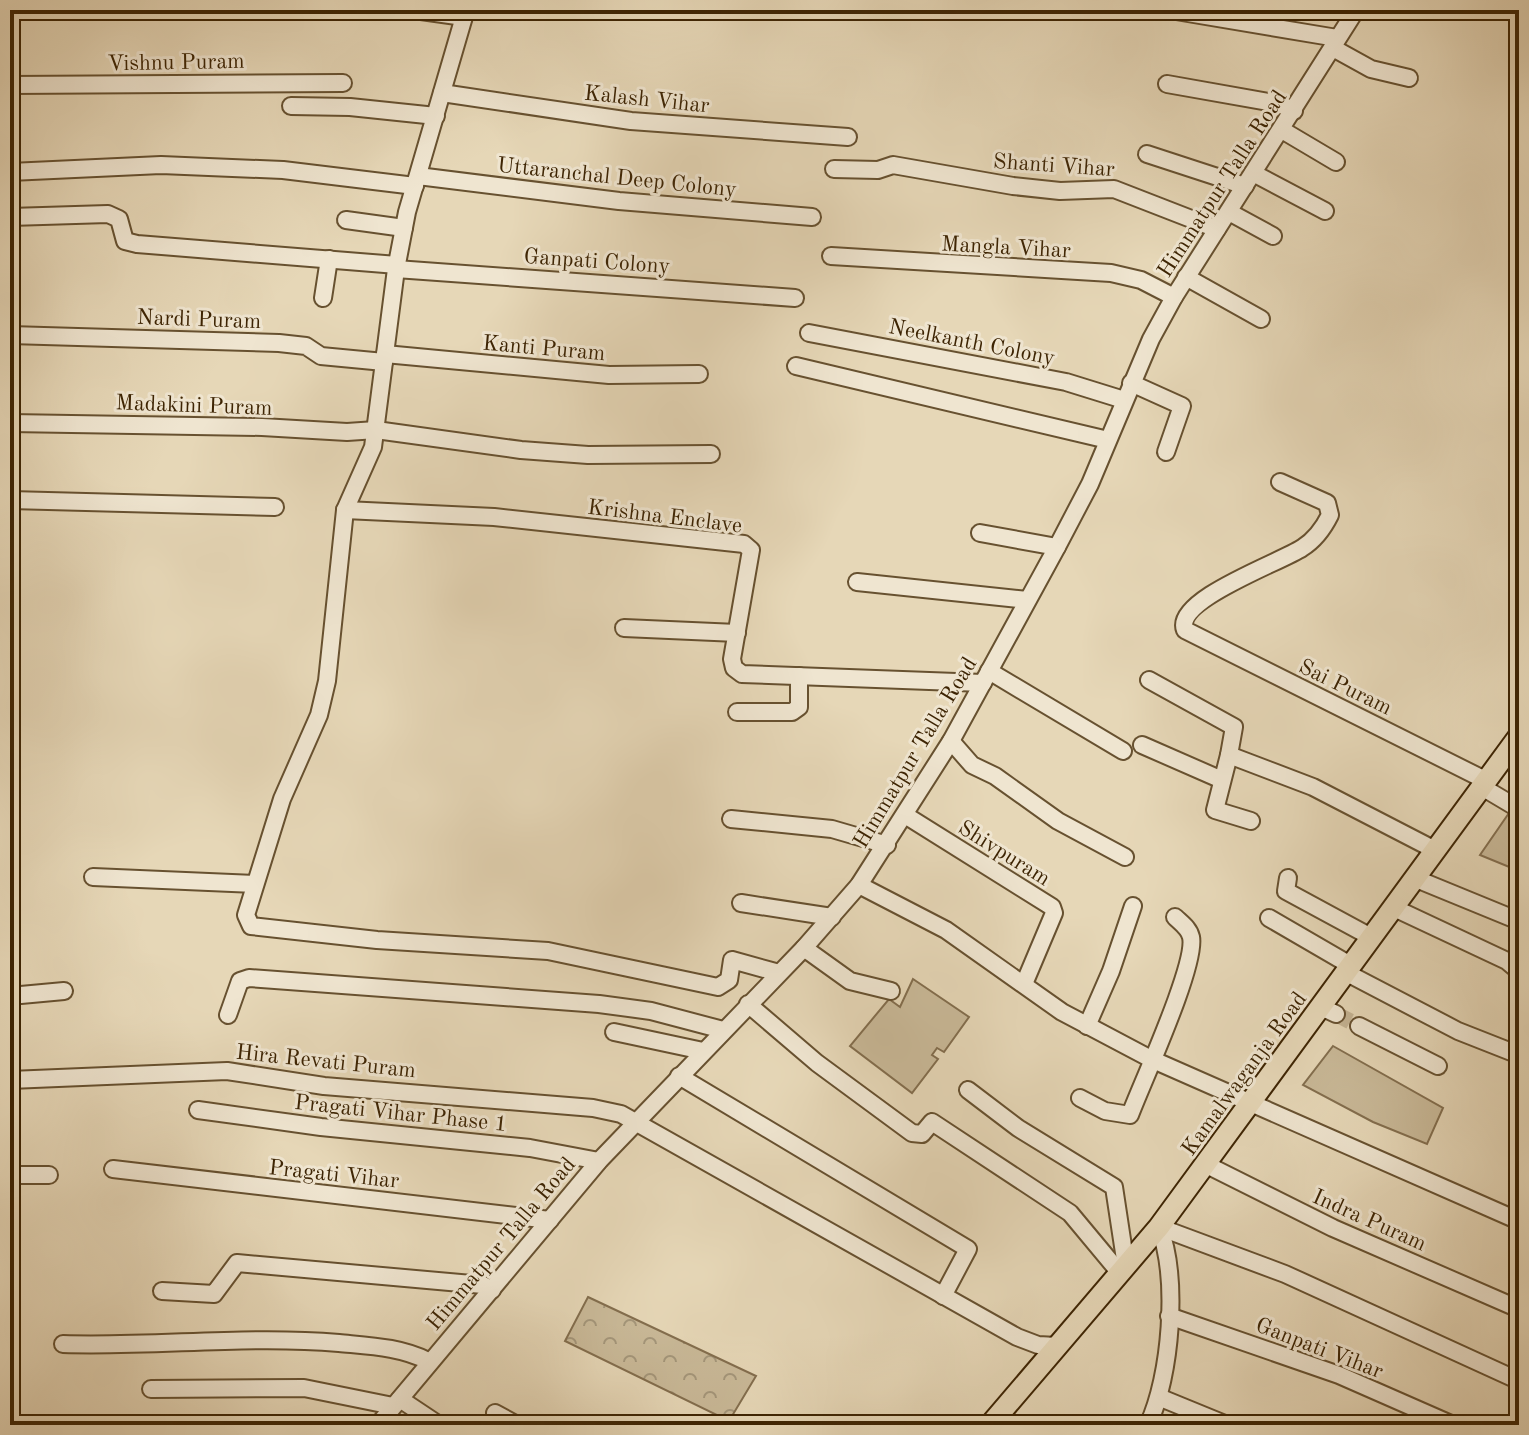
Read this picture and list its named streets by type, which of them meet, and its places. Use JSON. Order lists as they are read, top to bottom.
{
  "streets": {
    "main road": ["Kamalwaganja Road"],
    "street": [
      "Vishnu Puram",
      "Kalash Vihar",
      "Shanti Vihar",
      "Uttaranchal Deep Colony",
      "Himmatpur Talla Road",
      "Mangla Vihar",
      "Ganpati Colony",
      "Nardi Puram",
      "Neelkanth Colony",
      "Kanti Puram",
      "Madakini Puram",
      "Krishna Enclave",
      "Sai Puram",
      "Shivpuram",
      "Hira Revati Puram",
      "Pragati Vihar Phase 1",
      "Pragati Vihar",
      "Indra Puram",
      "Ganpati Vihar"
    ]
  },
  "crossings": [
    ["Shanti Vihar", "Himmatpur Talla Road"],
    ["Himmatpur Talla Road", "Mangla Vihar"],
    ["Himmatpur Talla Road", "Neelkanth Colony"],
    ["Himmatpur Talla Road", "Krishna Enclave"],
    ["Himmatpur Talla Road", "Shivpuram"],
    ["Himmatpur Talla Road", "Hira Revati Puram"],
    ["Himmatpur Talla Road", "Pragati Vihar Phase 1"],
    ["Himmatpur Talla Road", "Pragati Vihar"],
    ["Nardi Puram", "Kanti Puram"],
    ["Sai Puram", "Kamalwaganja Road"],
    ["Hira Revati Puram", "Kamalwaganja Road"],
    ["Kamalwaganja Road", "Indra Puram"]
  ]
}
